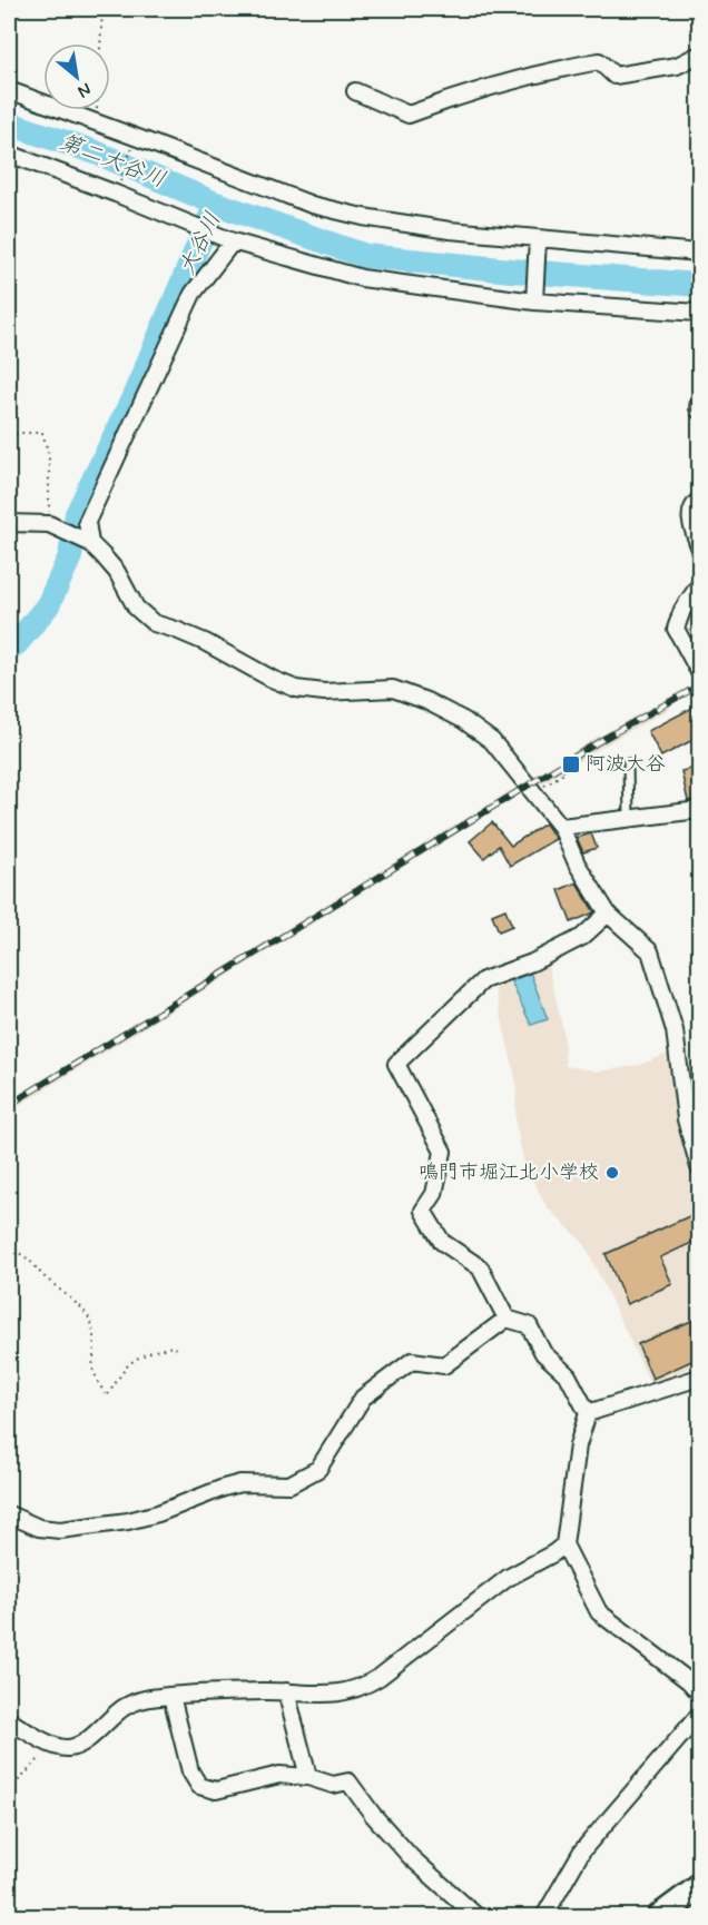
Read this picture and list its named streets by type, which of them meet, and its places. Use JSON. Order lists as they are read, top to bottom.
{
  "water": ["第二大谷川", "大谷川"],
  "places": {
    "transit": ["阿波大谷"],
    "other": ["鳴門市堀江北小学校"]
  },
  "north": "bottom right"
}
